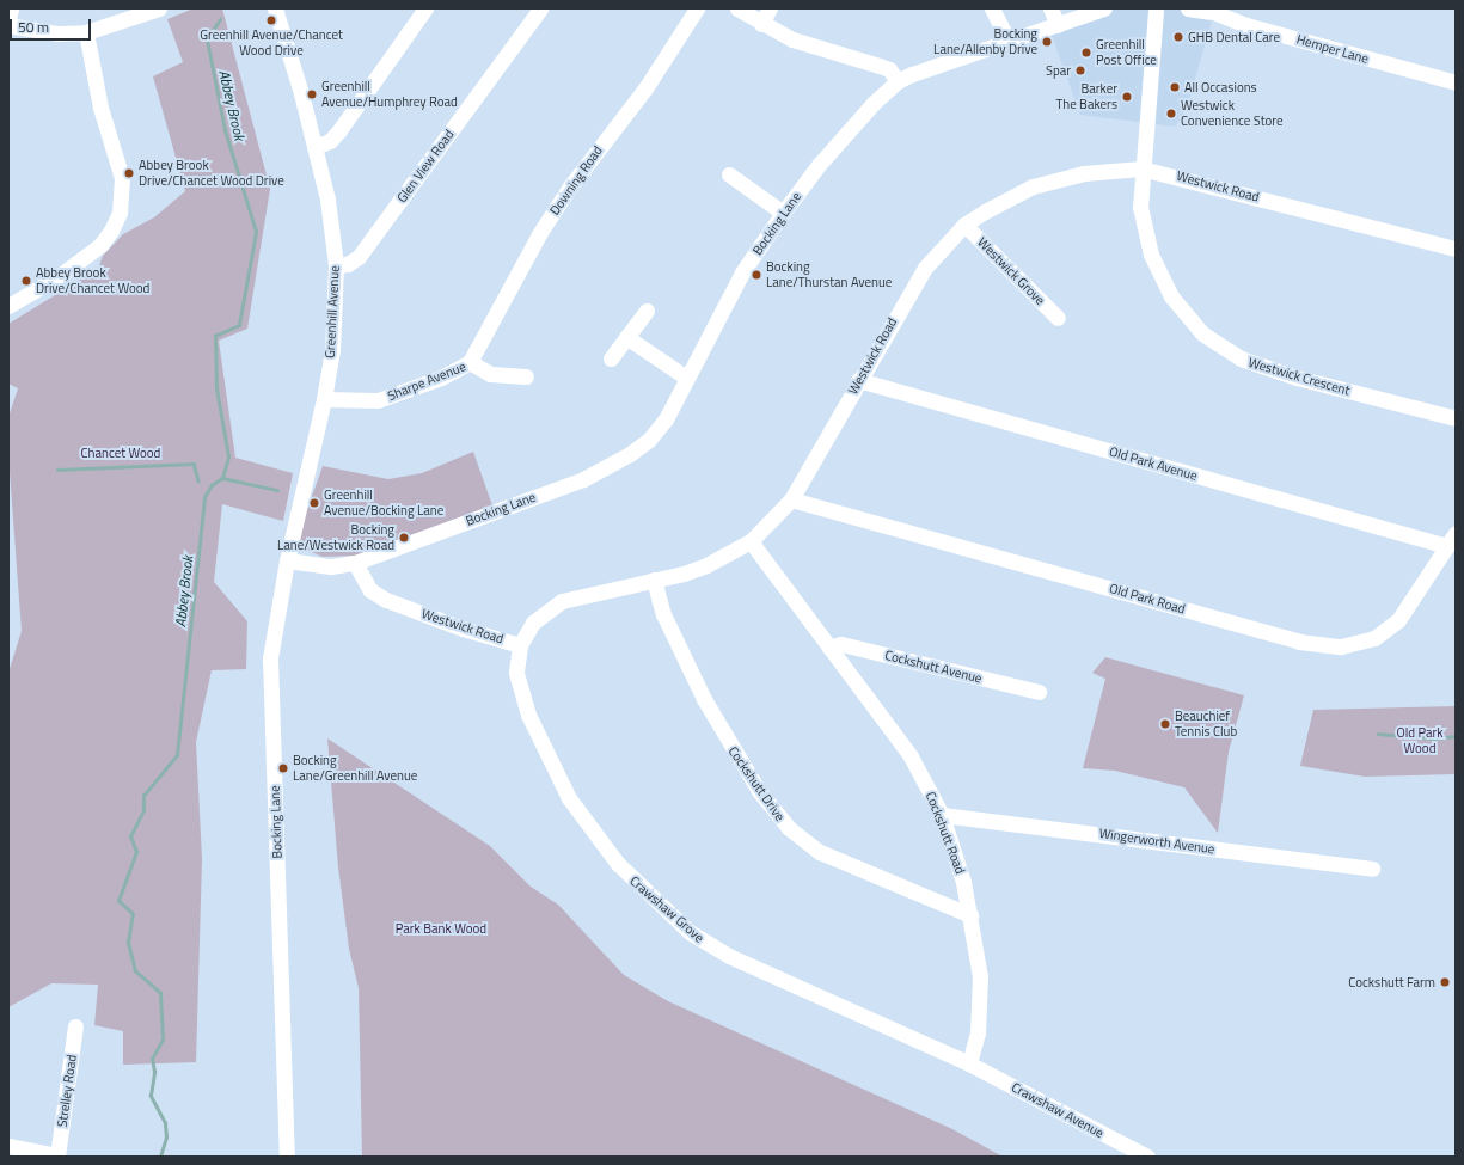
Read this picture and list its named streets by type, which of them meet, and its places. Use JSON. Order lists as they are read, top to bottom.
{
  "streets": {
    "street": [
      "Hemper Lane",
      "Glen View Road",
      "Downing Road",
      "Westwick Road",
      "Bocking Lane",
      "Westwick Grove",
      "Greenhill Avenue",
      "Westwick Crescent",
      "Sharpe Avenue",
      "Old Park Avenue",
      "Old Park Road",
      "Cockshutt Avenue",
      "Cockshutt Drive",
      "Cockshutt Road",
      "Wingerworth Avenue",
      "Crawshaw Grove",
      "Strelley Road",
      "Crawshaw Avenue"
    ]
  },
  "crossings": [
    ["Glen View Road", "Greenhill Avenue"],
    ["Downing Road", "Sharpe Avenue"],
    ["Westwick Road", "Bocking Lane"],
    ["Westwick Road", "Westwick Grove"],
    ["Westwick Road", "Westwick Crescent"],
    ["Westwick Road", "Old Park Avenue"],
    ["Westwick Road", "Old Park Road"],
    ["Westwick Road", "Cockshutt Drive"],
    ["Westwick Road", "Cockshutt Road"],
    ["Westwick Road", "Crawshaw Grove"],
    ["Bocking Lane", "Greenhill Avenue"],
    ["Greenhill Avenue", "Sharpe Avenue"],
    ["Old Park Avenue", "Old Park Road"],
    ["Cockshutt Avenue", "Cockshutt Road"],
    ["Cockshutt Drive", "Cockshutt Road"],
    ["Cockshutt Road", "Wingerworth Avenue"],
    ["Cockshutt Road", "Crawshaw Grove"],
    ["Cockshutt Road", "Crawshaw Avenue"],
    ["Crawshaw Grove", "Crawshaw Avenue"]
  ],
  "water": ["Abbey Brook"],
  "parks": ["Chancet Wood", "Old Park Wood", "Park Bank Wood"],
  "places": [
    "Greenhill Avenue/Chancet Wood Drive",
    "GHB Dental Care",
    "Bocking Lane/Allenby Drive",
    "Greenhill Post Office",
    "Spar",
    "All Occasions",
    "Greenhill Avenue/Humphrey Road",
    "Barker The Bakers",
    "Westwick Convenience Store",
    "Abbey Brook Drive/Chancet Wood Drive",
    "Bocking Lane/Thurstan Avenue",
    "Abbey Brook Drive/Chancet Wood",
    "Greenhill Avenue/Bocking Lane",
    "Bocking Lane/Westwick Road",
    "Beauchief Tennis Club",
    "Bocking Lane/Greenhill Avenue",
    "Cockshutt Farm"
  ],
  "scale_bar": "50 m"
}
